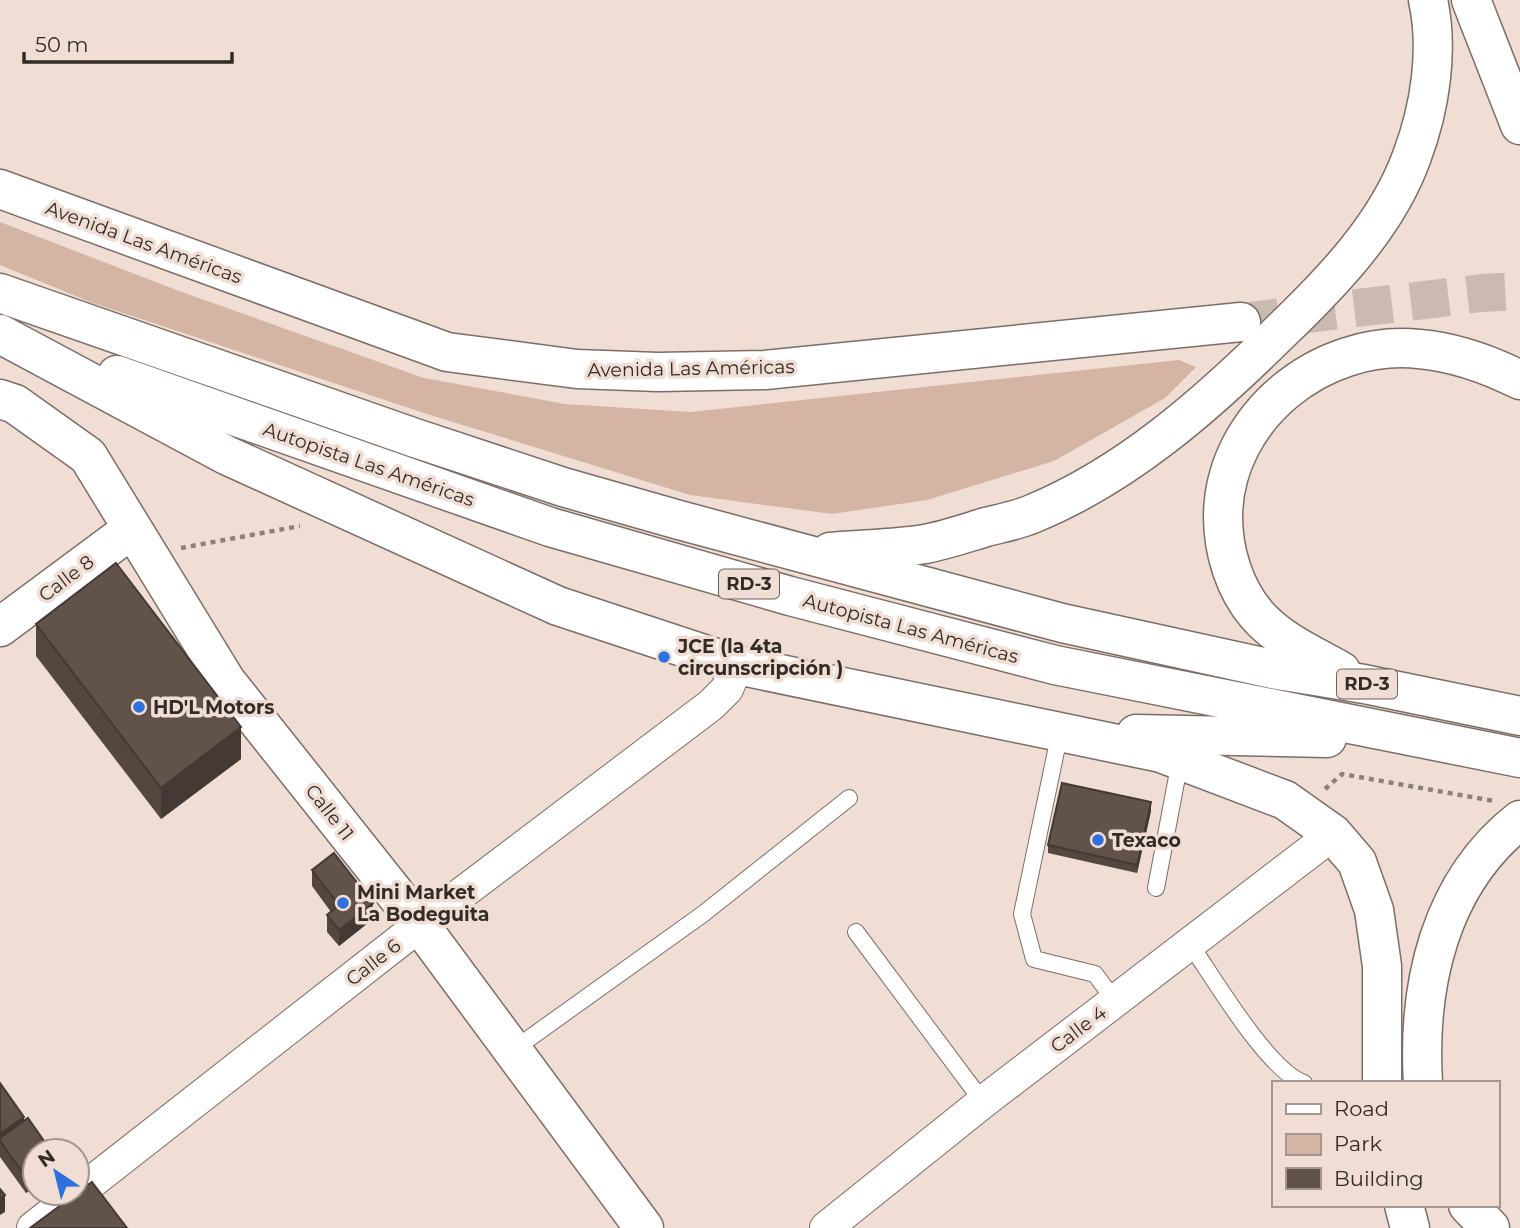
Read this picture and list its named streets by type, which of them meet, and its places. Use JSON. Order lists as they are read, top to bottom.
{
  "streets": {
    "main road": [
      "Avenida Las Américas",
      "Autopista Las Américas",
      "Calle 8",
      "RD-3",
      "Calle 11"
    ],
    "street": ["Calle 6", "Calle 4"]
  },
  "crossings": [
    ["Calle 8", "Calle 11"],
    ["Calle 11", "Calle 6"]
  ],
  "places": [
    "JCE (la 4ta circunscripción )",
    "HD'L Motors",
    "Texaco",
    "Mini Market La Bodeguita"
  ],
  "legend": ["Road", "Park", "Building"],
  "scale_bar": "50 m",
  "north": "top left"
}
